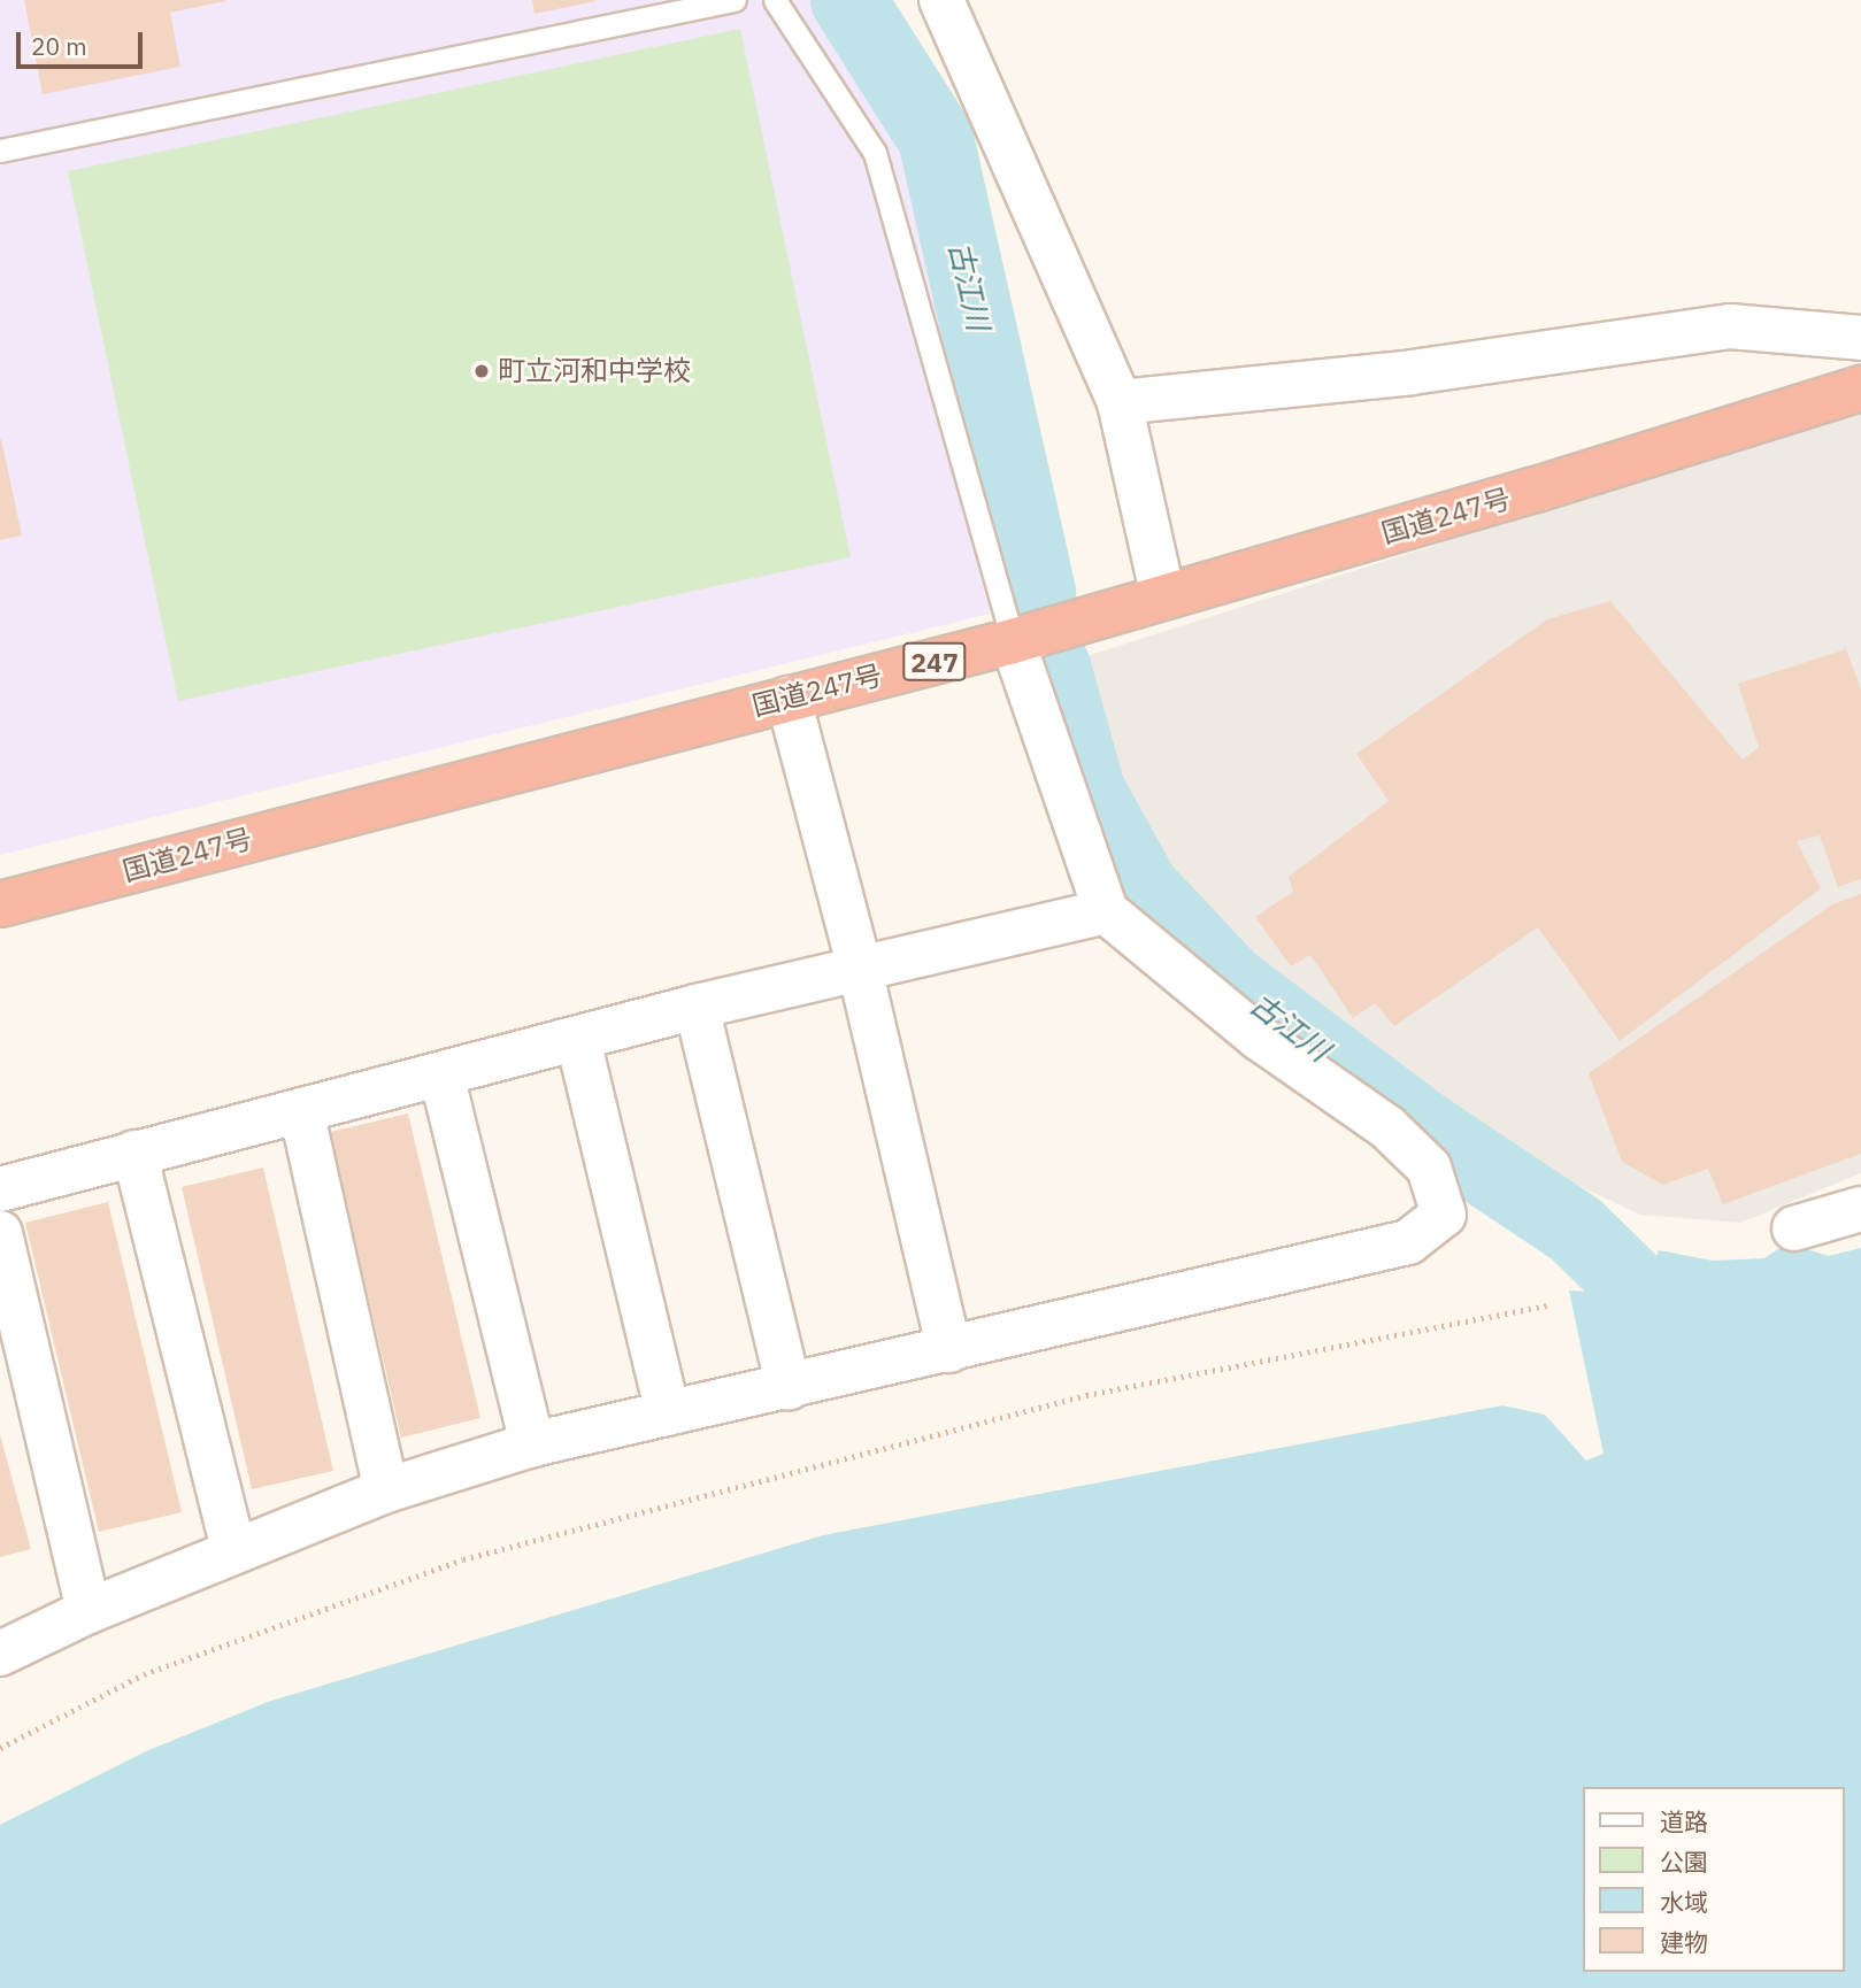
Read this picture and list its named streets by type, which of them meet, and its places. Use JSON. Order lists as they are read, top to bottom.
{
  "streets": {
    "highway": ["国道247号", "247"]
  },
  "water": ["古江川"],
  "places": ["町立河和中学校"],
  "legend": [
    "道路",
    "公園",
    "水域",
    "建物"
  ],
  "scale_bar": "20 m"
}
